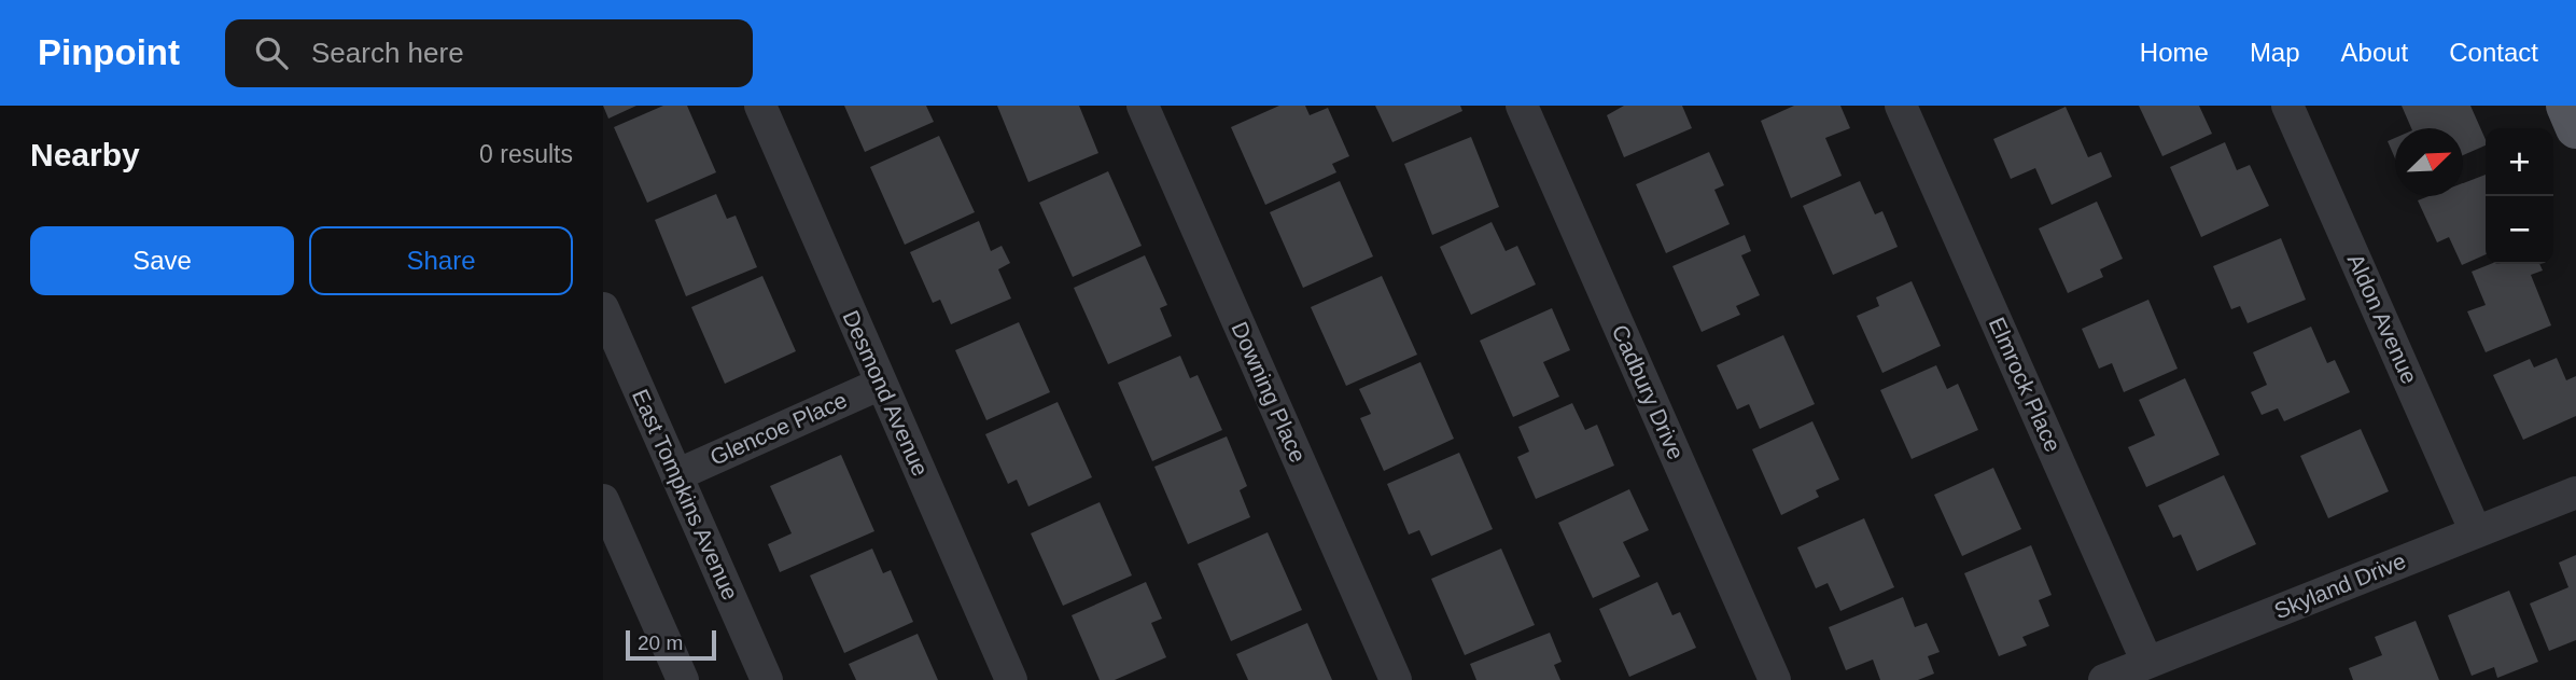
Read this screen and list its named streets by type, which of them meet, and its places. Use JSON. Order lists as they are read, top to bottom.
{
  "streets": {
    "street": [
      "Aldon Avenue",
      "Elmrock Place",
      "Downing Place",
      "Cadbury Drive",
      "Desmond Avenue",
      "Glencoe Place",
      "East Tompkins Avenue",
      "Skyland Drive"
    ]
  },
  "crossings": [
    ["Aldon Avenue", "Skyland Drive"],
    ["Elmrock Place", "Skyland Drive"],
    ["Desmond Avenue", "Glencoe Place"],
    ["Glencoe Place", "East Tompkins Avenue"]
  ],
  "scale_bar": "20 m",
  "north": "top right",
  "page": {
    "header": "Pinpoint",
    "search": "Search here",
    "nav": [
      "Home",
      "Map",
      "About",
      "Contact"
    ],
    "heading": ["Nearby", "0 results"],
    "map_buttons": ["+", "−"],
    "buttons": ["Save", "Share"],
    "scale": "20 m"
  }
}
